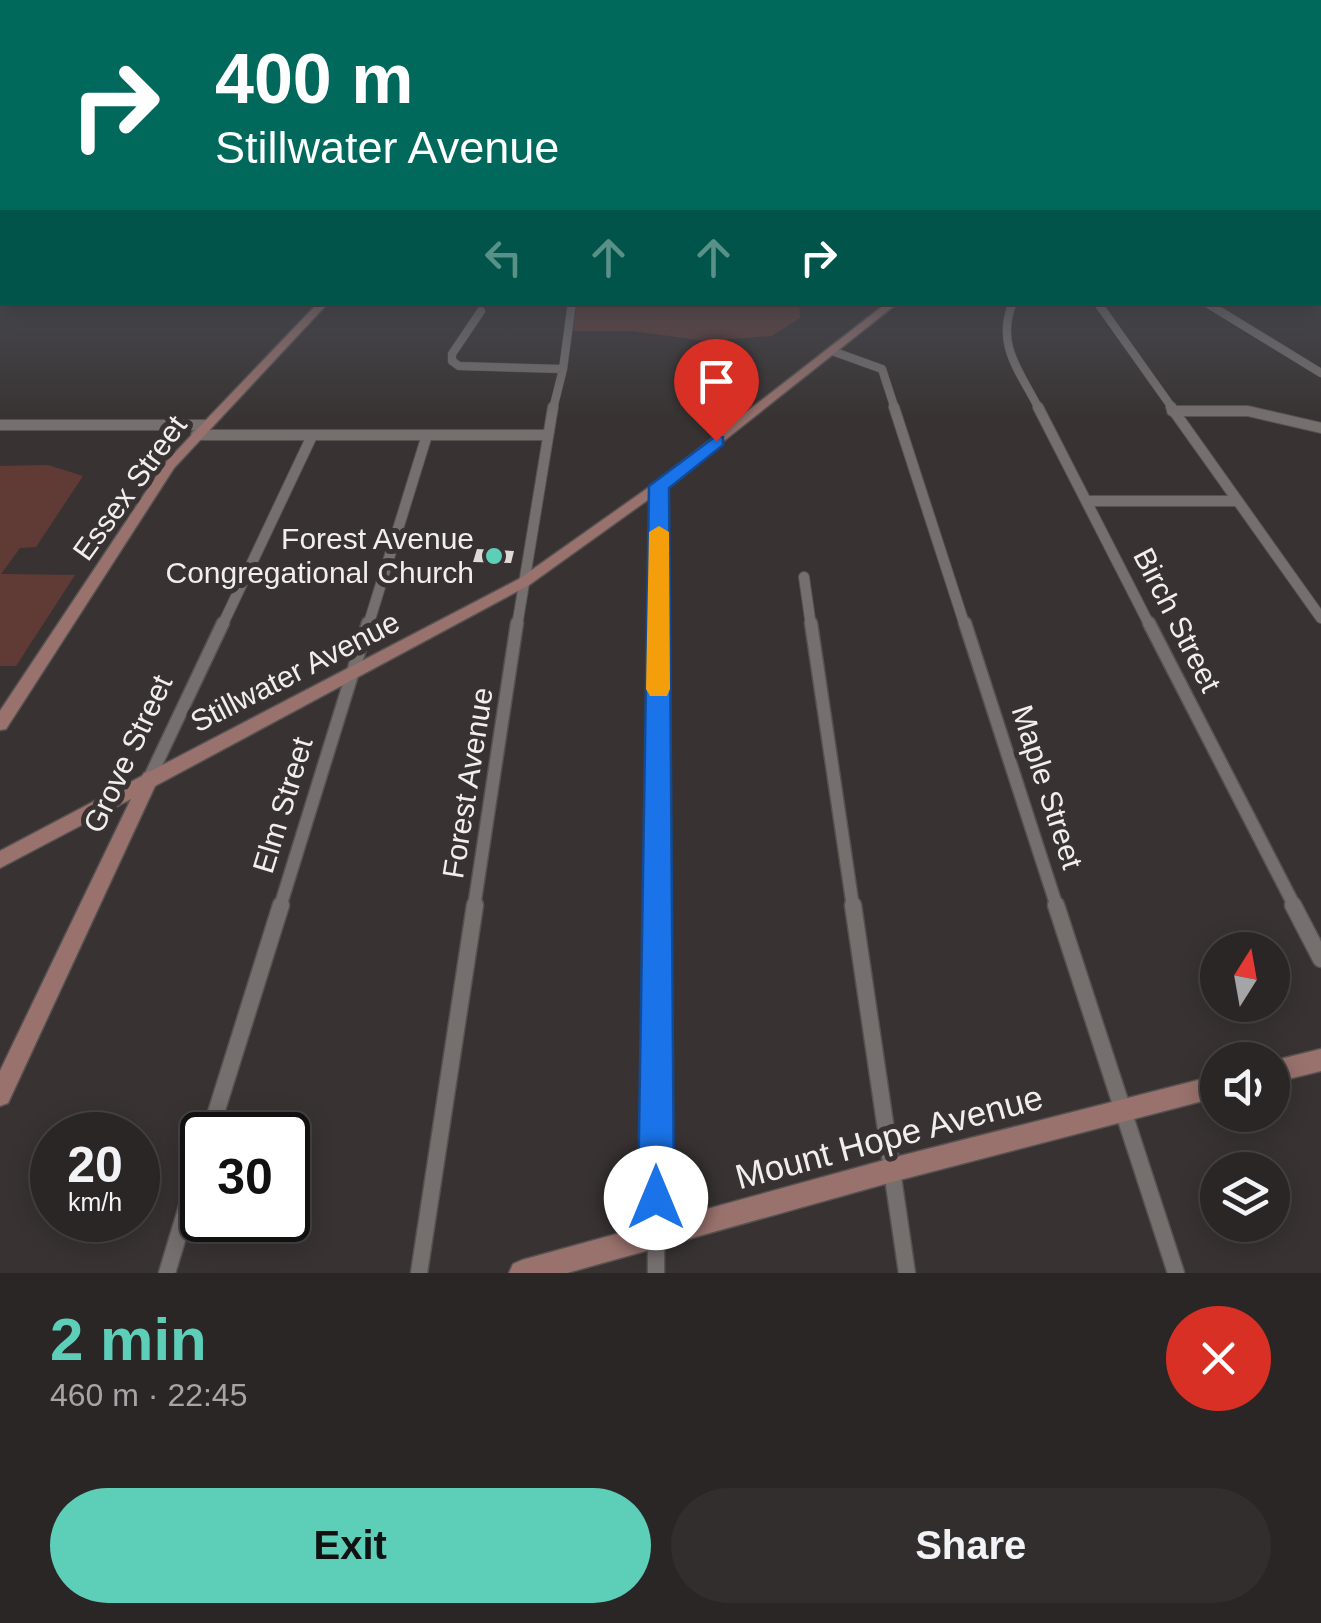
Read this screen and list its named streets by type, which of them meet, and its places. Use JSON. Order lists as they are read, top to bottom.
{
  "streets": {
    "street": [
      "Essex Street",
      "Birch Street",
      "Stillwater Avenue",
      "Grove Street",
      "Forest Avenue",
      "Maple Street",
      "Elm Street",
      "Mount Hope Avenue"
    ]
  },
  "crossings": [
    ["Stillwater Avenue", "Grove Street"],
    ["Stillwater Avenue", "Forest Avenue"],
    ["Stillwater Avenue", "Maple Street"],
    ["Stillwater Avenue", "Elm Street"],
    ["Maple Street", "Mount Hope Avenue"]
  ],
  "places": ["Forest Avenue Congregational Church"],
  "north": "top",
  "page": {
    "turn": ["400 m", "Stillwater Avenue"],
    "speed": "20 km/h",
    "limit": "30",
    "heading": ["2 min", "460 m · 22:45"],
    "buttons": ["Exit", "Share"]
  }
}
